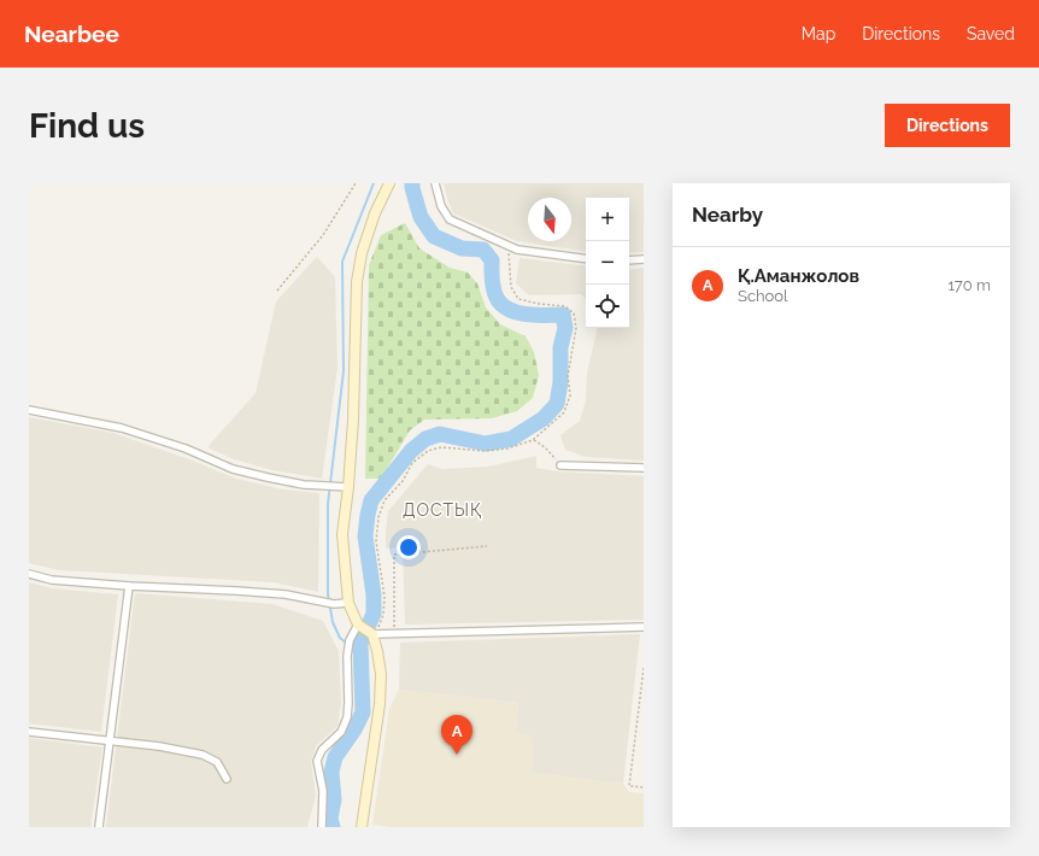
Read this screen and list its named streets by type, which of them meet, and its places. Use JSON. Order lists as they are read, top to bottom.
{
  "districts": ["ДОСТЫҚ"],
  "north": "bottom",
  "page": {
    "header": "Nearbee",
    "nav": ["Map", "Directions", "Saved"],
    "buttons": "Directions",
    "title": "Find us",
    "heading": "Nearby",
    "map_buttons": ["+", "−"],
    "list": [
      {
        "mark": "A",
        "name": "Қ.Аманжолов",
        "note": "School",
        "value": "170 m"
      }
    ],
    "pins": "A"
  }
}
